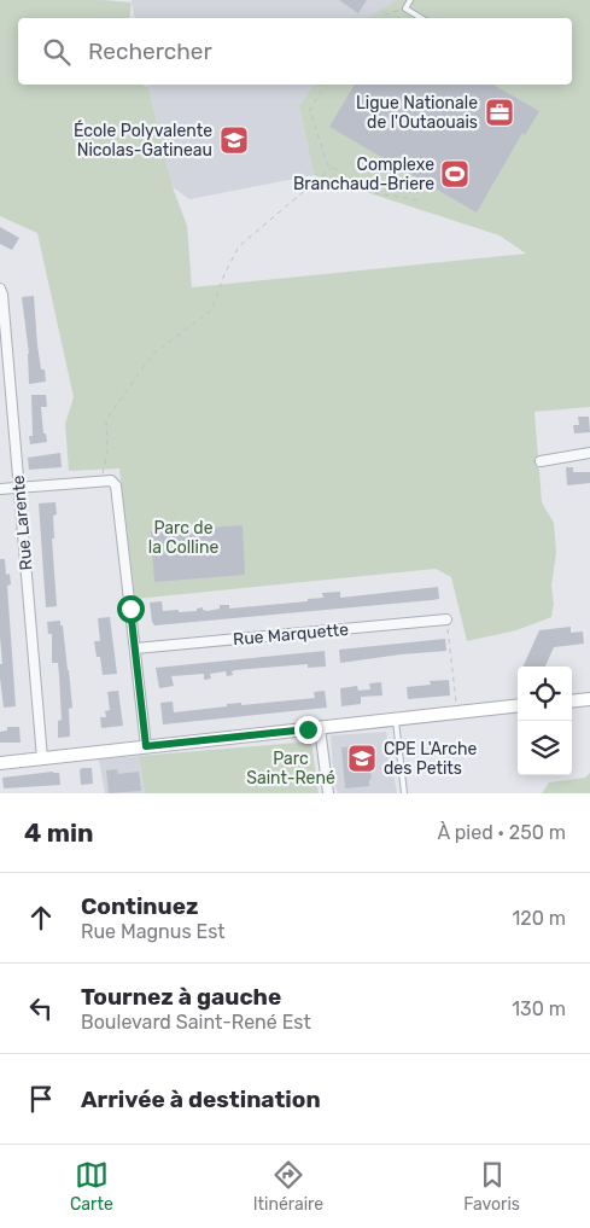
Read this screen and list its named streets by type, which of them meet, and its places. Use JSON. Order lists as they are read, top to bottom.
{
  "streets": {
    "street": ["Rue Larente", "Rue Marquette"]
  },
  "parks": ["Parc de la Colline", "Parc Saint-René"],
  "places": {
    "office": ["Ligue Nationale de l'Outaouais"],
    "school or university": ["École Polyvalente Nicolas-Gatineau", "CPE L'Arche des Petits"],
    "sports": ["Complexe Branchaud-Briere"]
  },
  "page": {
    "search": "Rechercher",
    "heading": ["4 min", "À pied · 250 m"],
    "list": [
      ["Continuez", "Rue Magnus Est", "120 m"],
      ["Tournez à gauche", "Boulevard Saint-René Est", "130 m"],
      "Arrivée à destination"
    ],
    "nav": ["Carte", "Itinéraire", "Favoris"]
  }
}
